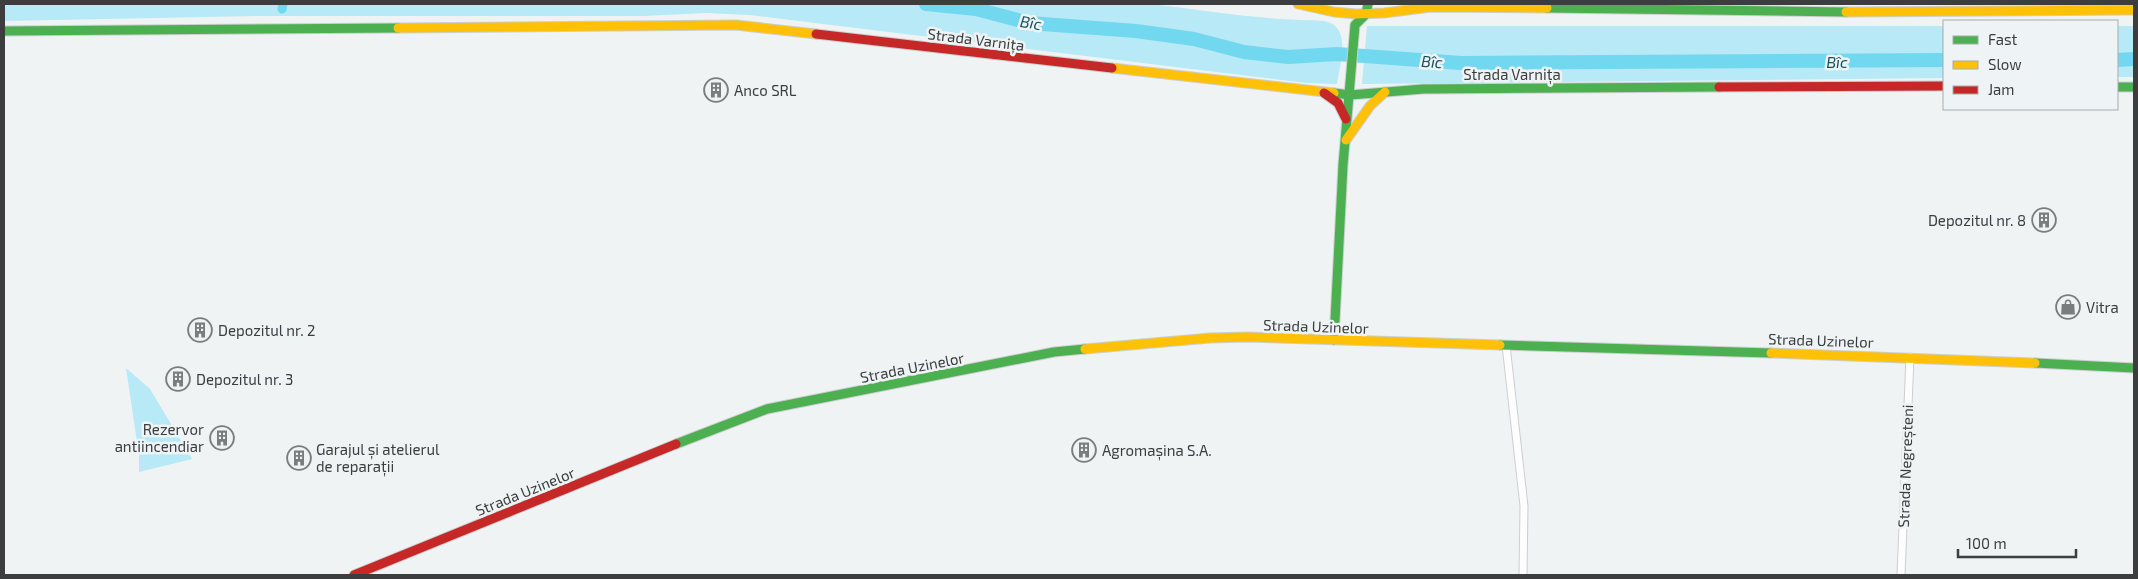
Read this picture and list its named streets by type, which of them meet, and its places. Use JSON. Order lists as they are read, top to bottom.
{
  "streets": {
    "main road": ["Strada Varnița", "Strada Uzinelor"],
    "street": ["Strada Negreșteni"]
  },
  "crossings": [
    ["Strada Uzinelor", "Strada Negreșteni"]
  ],
  "water": ["Bîc"],
  "places": {
    "building": [
      "Anco SRL",
      "Depozitul nr. 8",
      "Depozitul nr. 2",
      "Depozitul nr. 3",
      "Rezervor antiincendiar",
      "Agromașina S.A.",
      "Garajul și atelierul de reparații"
    ],
    "shop": ["Vitra"]
  },
  "legend": ["Fast", "Slow", "Jam"],
  "scale_bar": "100 m"
}
